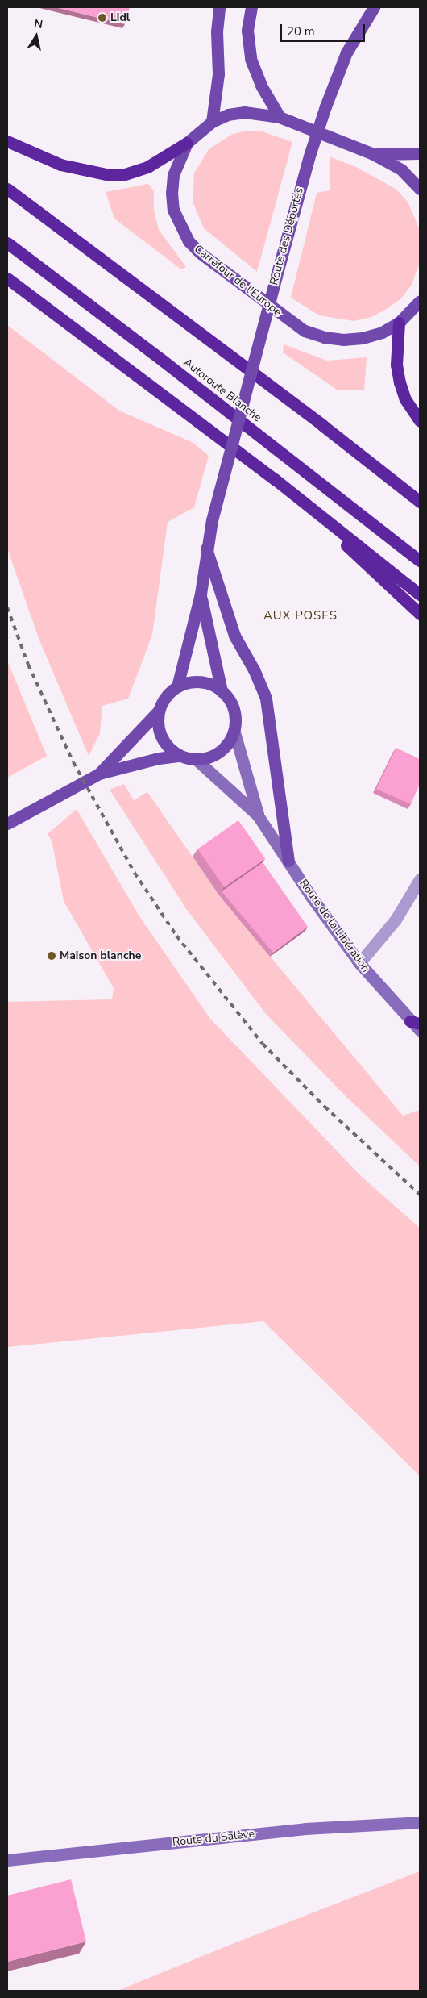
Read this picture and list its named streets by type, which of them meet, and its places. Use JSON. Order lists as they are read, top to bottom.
{
  "streets": {
    "highway": ["Autoroute Blanche"],
    "main road": [
      "Route des Déportés",
      "Carrefour de l'Europe",
      "Route de la Libération",
      "Route du Salève"
    ]
  },
  "crossings": [
    ["Route des Déportés", "Route de la Libération"]
  ],
  "districts": ["AUX POSES"],
  "places": ["Lidl", "Maison blanche"],
  "scale_bar": "20 m",
  "north": "top"
}
